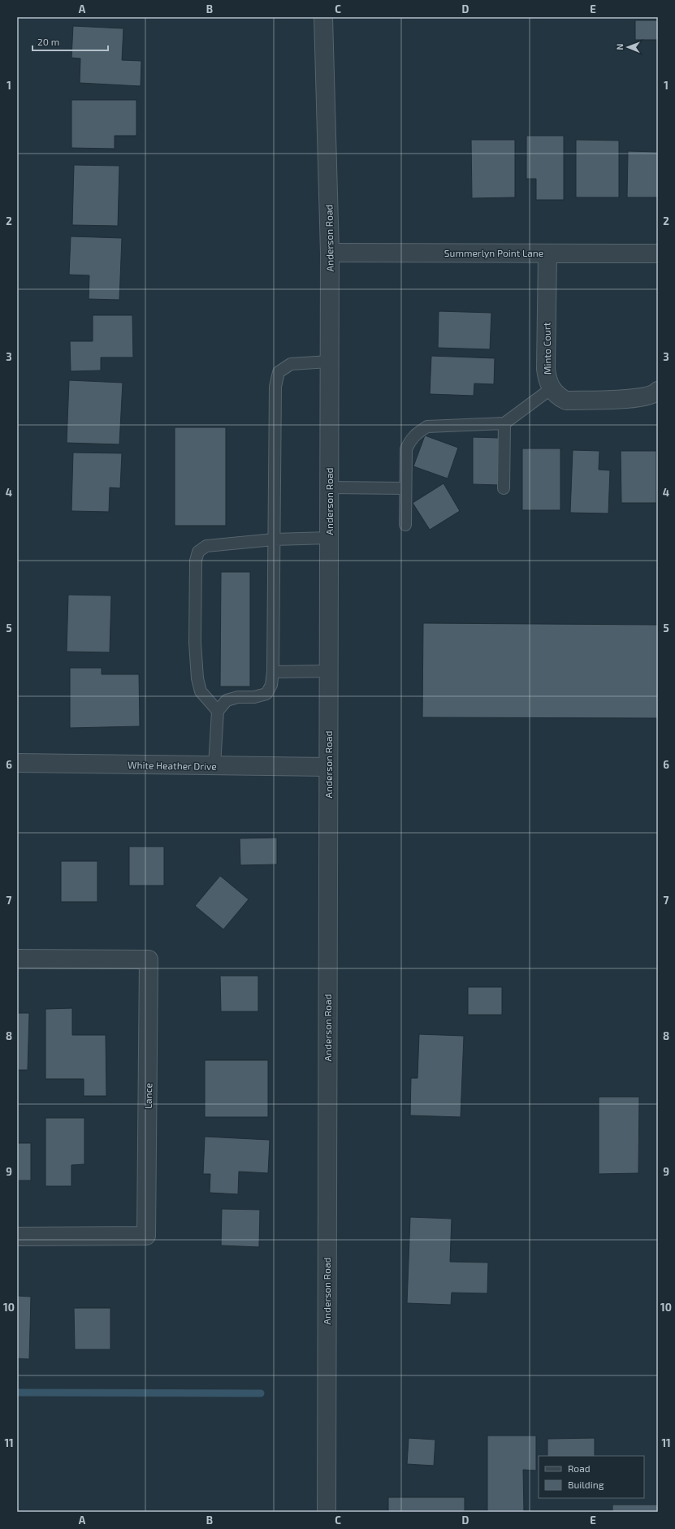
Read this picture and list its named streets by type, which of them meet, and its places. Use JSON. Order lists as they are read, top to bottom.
{
  "streets": {
    "street": [
      "Anderson Road",
      "Summerlyn Point Lane",
      "Minto Court",
      "White Heather Drive",
      "Lance"
    ]
  },
  "crossings": [
    ["Anderson Road", "Summerlyn Point Lane"],
    ["Anderson Road", "White Heather Drive"],
    ["Summerlyn Point Lane", "Minto Court"]
  ],
  "legend": ["Road", "Building"],
  "scale_bar": "20 m",
  "north": "left",
  "grid": {
    "columns": [
      "A",
      "B",
      "C",
      "D",
      "E"
    ],
    "rows": [
      "1",
      "2",
      "3",
      "4",
      "5",
      "6",
      "7",
      "8",
      "9",
      "10",
      "11"
    ]
  }
}
